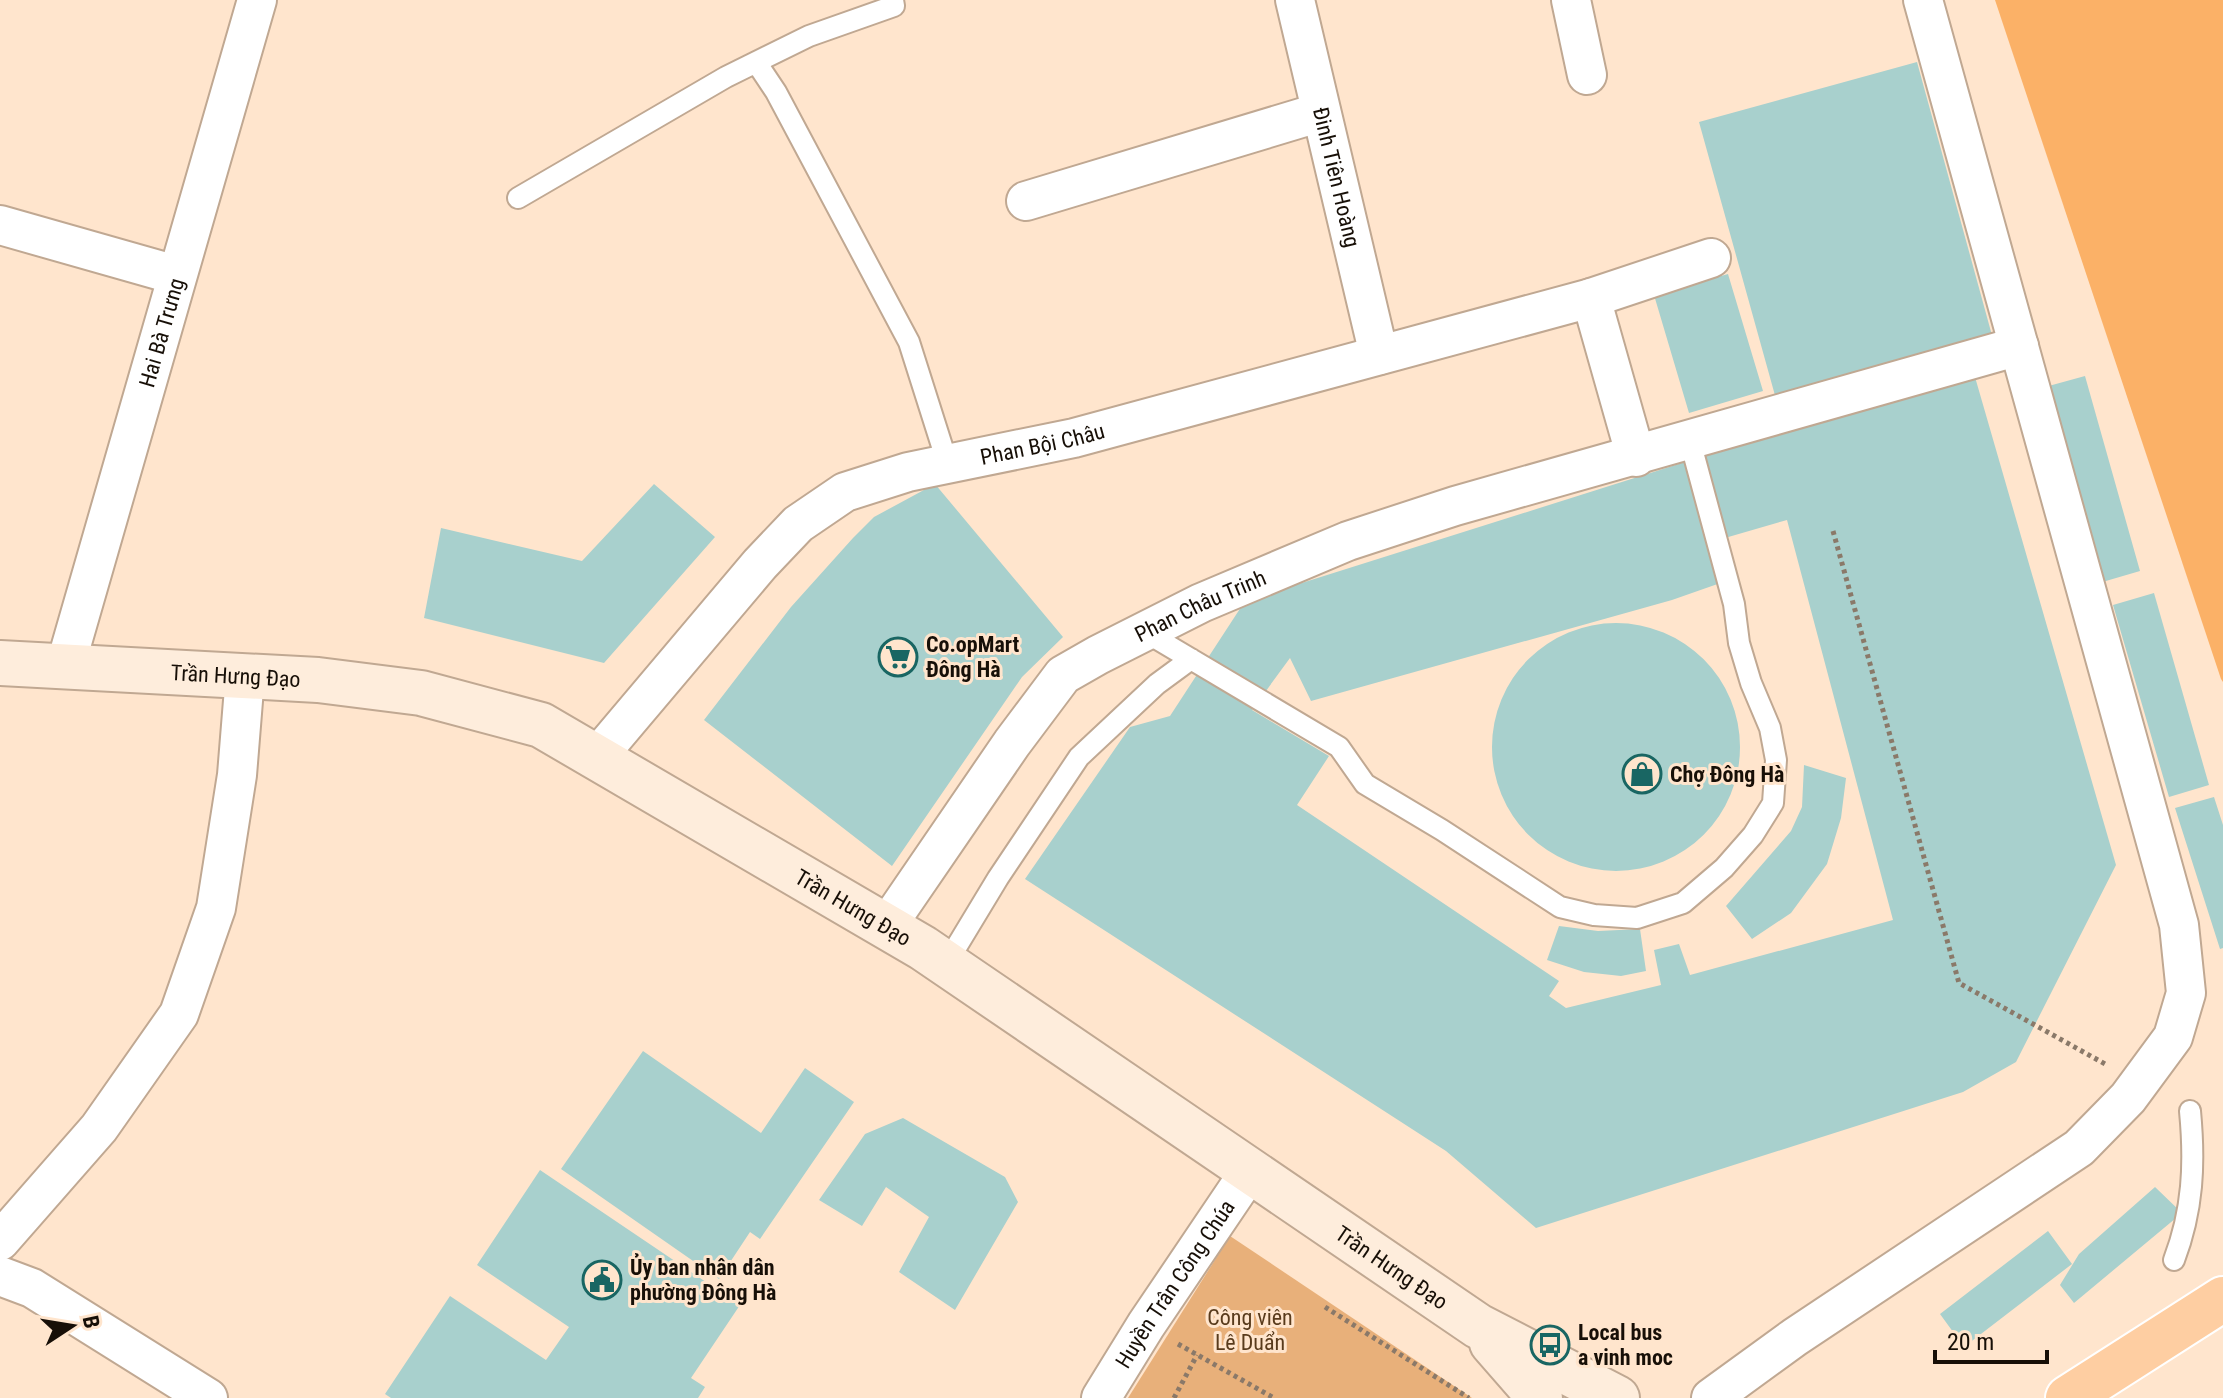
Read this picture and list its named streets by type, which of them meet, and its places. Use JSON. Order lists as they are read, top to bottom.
{
  "streets": {
    "main road": ["Trần Hưng Đạo"],
    "street": [
      "Đinh Tiên Hoàng",
      "Hai Bà Trưng",
      "Phan Bội Châu",
      "Phan Châu Trinh",
      "Huyền Trân Công Chúa"
    ]
  },
  "crossings": [
    ["Đinh Tiên Hoàng", "Phan Bội Châu"],
    ["Hai Bà Trưng", "Trần Hưng Đạo"],
    ["Phan Bội Châu", "Trần Hưng Đạo"],
    ["Phan Châu Trinh", "Trần Hưng Đạo"],
    ["Trần Hưng Đạo", "Huyền Trân Công Chúa"]
  ],
  "parks": ["Công viên Lê Duẩn"],
  "places": {
    "supermarket": ["Co.opMart Đông Hà"],
    "shop": ["Chợ Đông Hà"],
    "public building": ["Ủy ban nhân dân phường Đông Hà"],
    "bus stop": ["Local bus a vinh moc"]
  },
  "scale_bar": "20 m",
  "north": "right"
}
